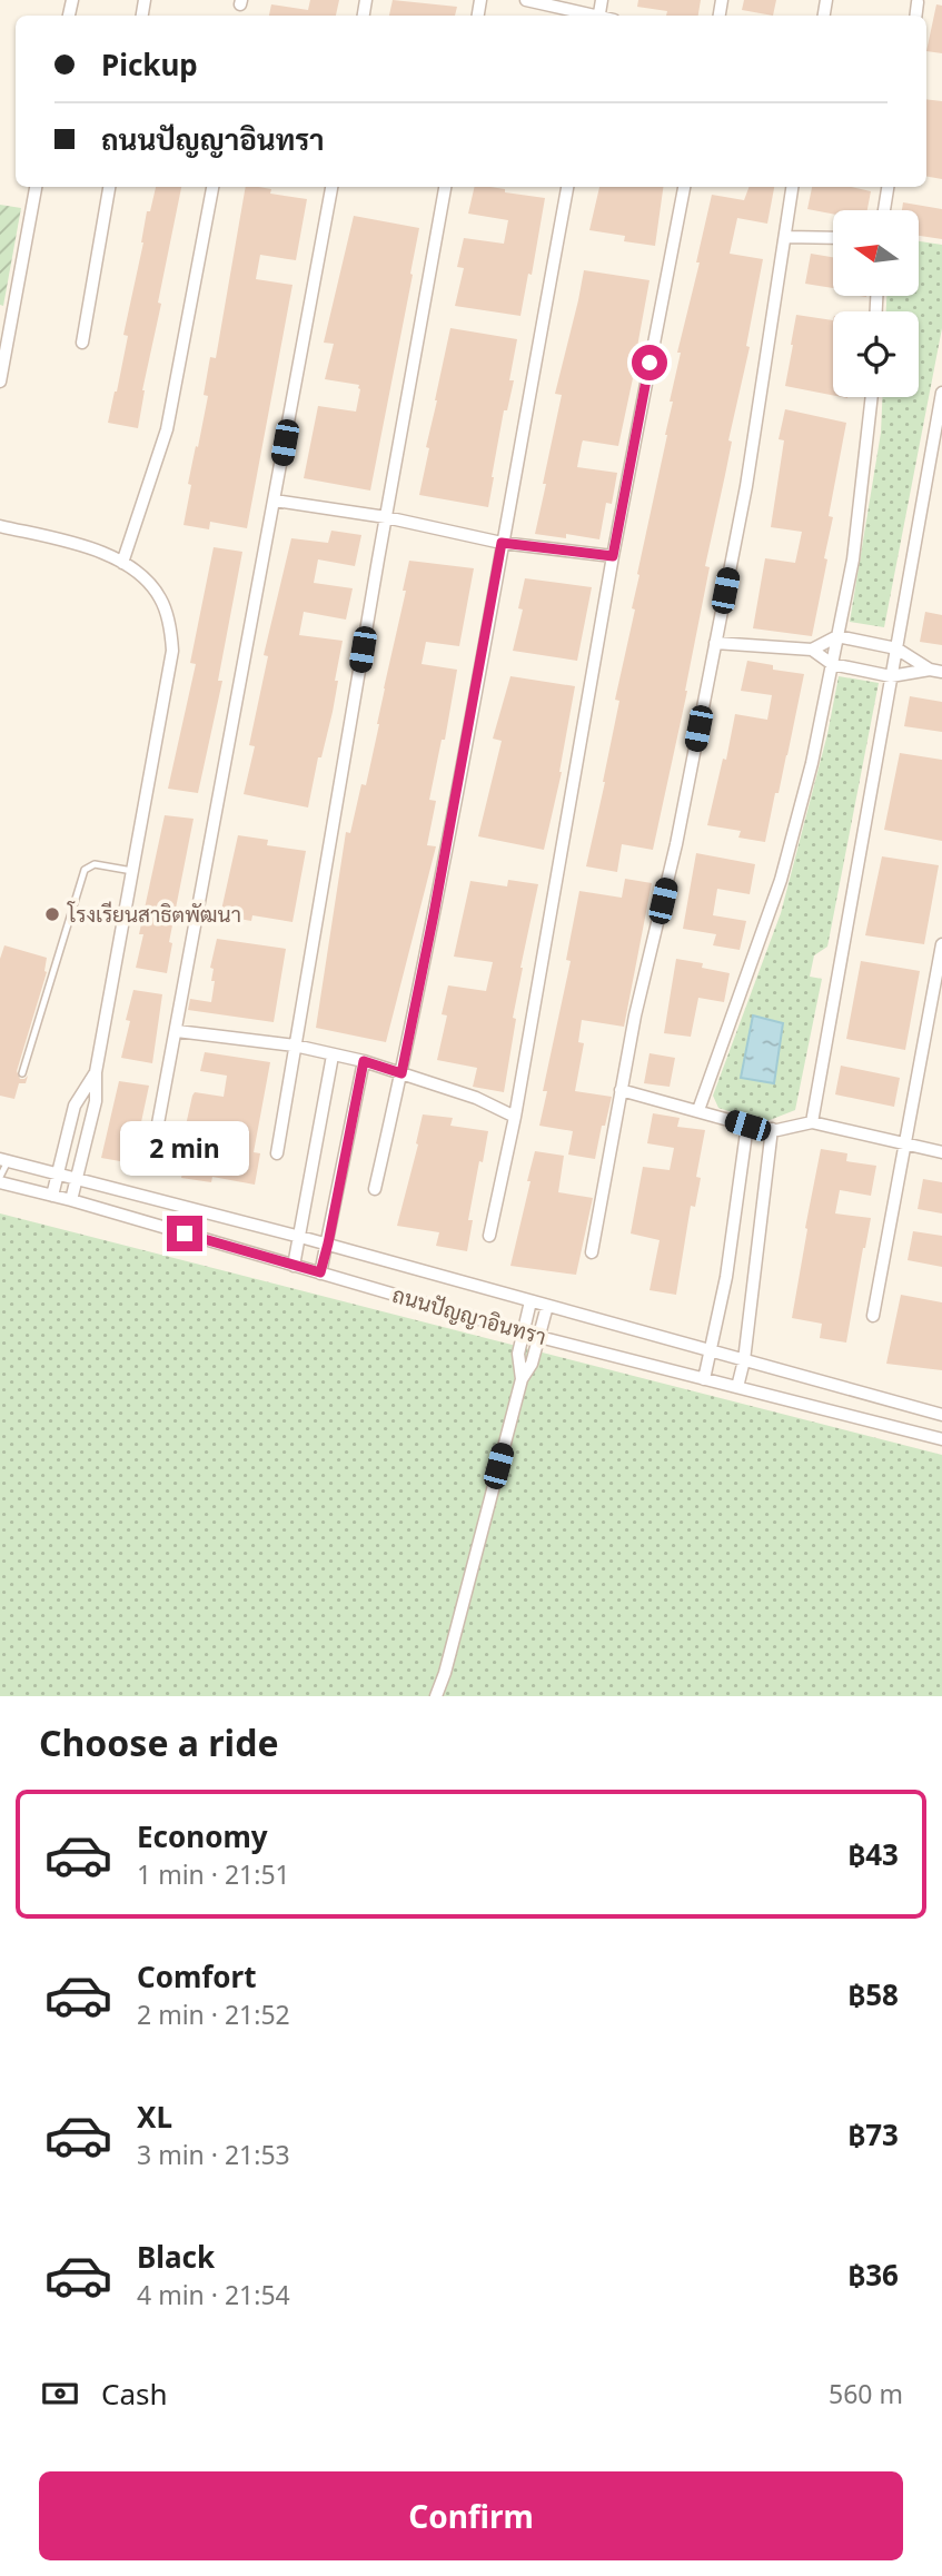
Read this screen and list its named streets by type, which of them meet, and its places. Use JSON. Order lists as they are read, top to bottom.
{
  "streets": {
    "street": ["ถนนปัญญาอินทรา"]
  },
  "places": ["โรงเรียนสาธิตพัฒนา"],
  "north": "left",
  "page": {
    "banner": ["Pickup", "ถนนปัญญาอินทรา"],
    "bubble": "2 min",
    "heading": "Choose a ride",
    "list": [
      {
        "name": "Economy",
        "note": "1 min · 21:51",
        "value": "฿43"
      },
      {
        "name": "Comfort",
        "note": "2 min · 21:52",
        "value": "฿58"
      },
      {
        "name": "XL",
        "note": "3 min · 21:53",
        "value": "฿73"
      },
      {
        "name": "Black",
        "note": "4 min · 21:54",
        "value": "฿36"
      }
    ],
    "pay": ["Cash", "560 m"],
    "buttons": "Confirm"
  }
}
